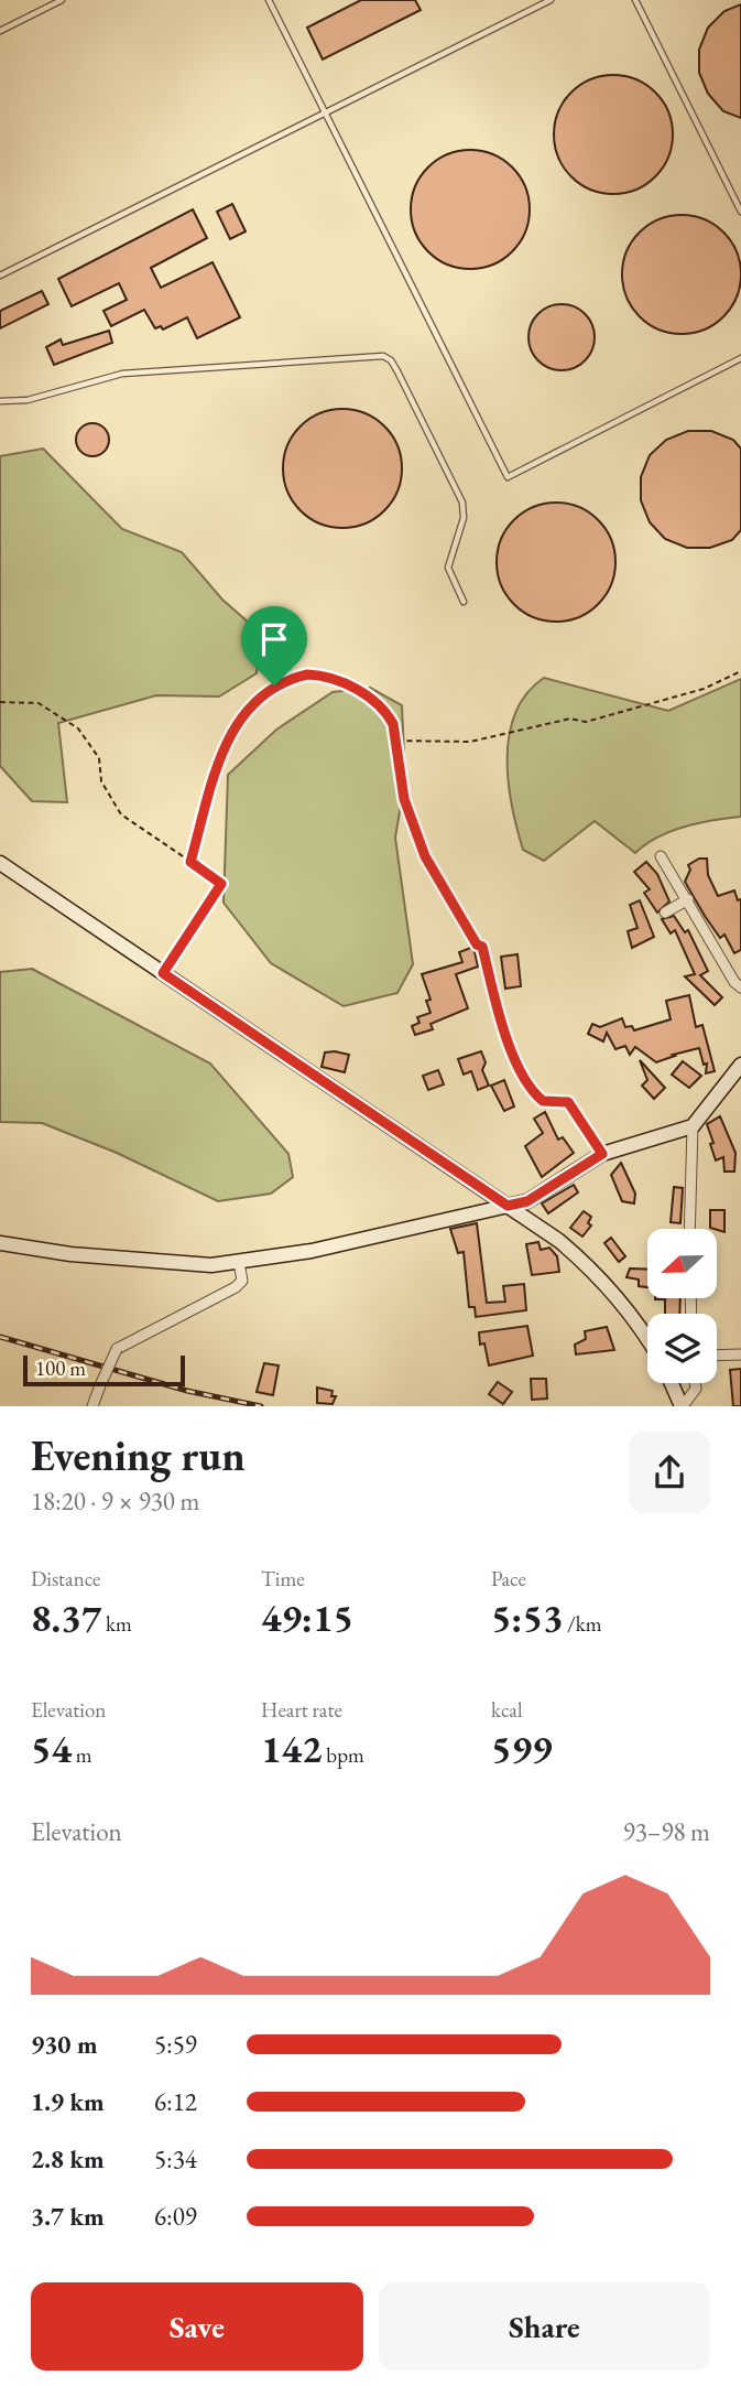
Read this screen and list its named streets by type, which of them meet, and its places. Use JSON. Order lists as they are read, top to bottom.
{
  "scale_bar": "100 m",
  "north": "left",
  "page": {
    "scale": "100 m",
    "heading": ["Evening run", "18:20 · 9 × 930 m"],
    "stats": [
      ["Distance", "8.37 km"],
      ["Time", "49:15"],
      ["Pace", "5:53 /km"],
      ["Elevation", "54 m"],
      ["Heart rate", "142 bpm"],
      ["kcal", "599"]
    ],
    "chart": ["Elevation", "93–98 m"],
    "list": [
      {
        "name": "930 m",
        "note": "5:59"
      },
      {
        "name": "1.9 km",
        "note": "6:12"
      },
      {
        "name": "2.8 km",
        "note": "5:34"
      },
      {
        "name": "3.7 km",
        "note": "6:09"
      }
    ],
    "buttons": ["Save", "Share"]
  }
}
